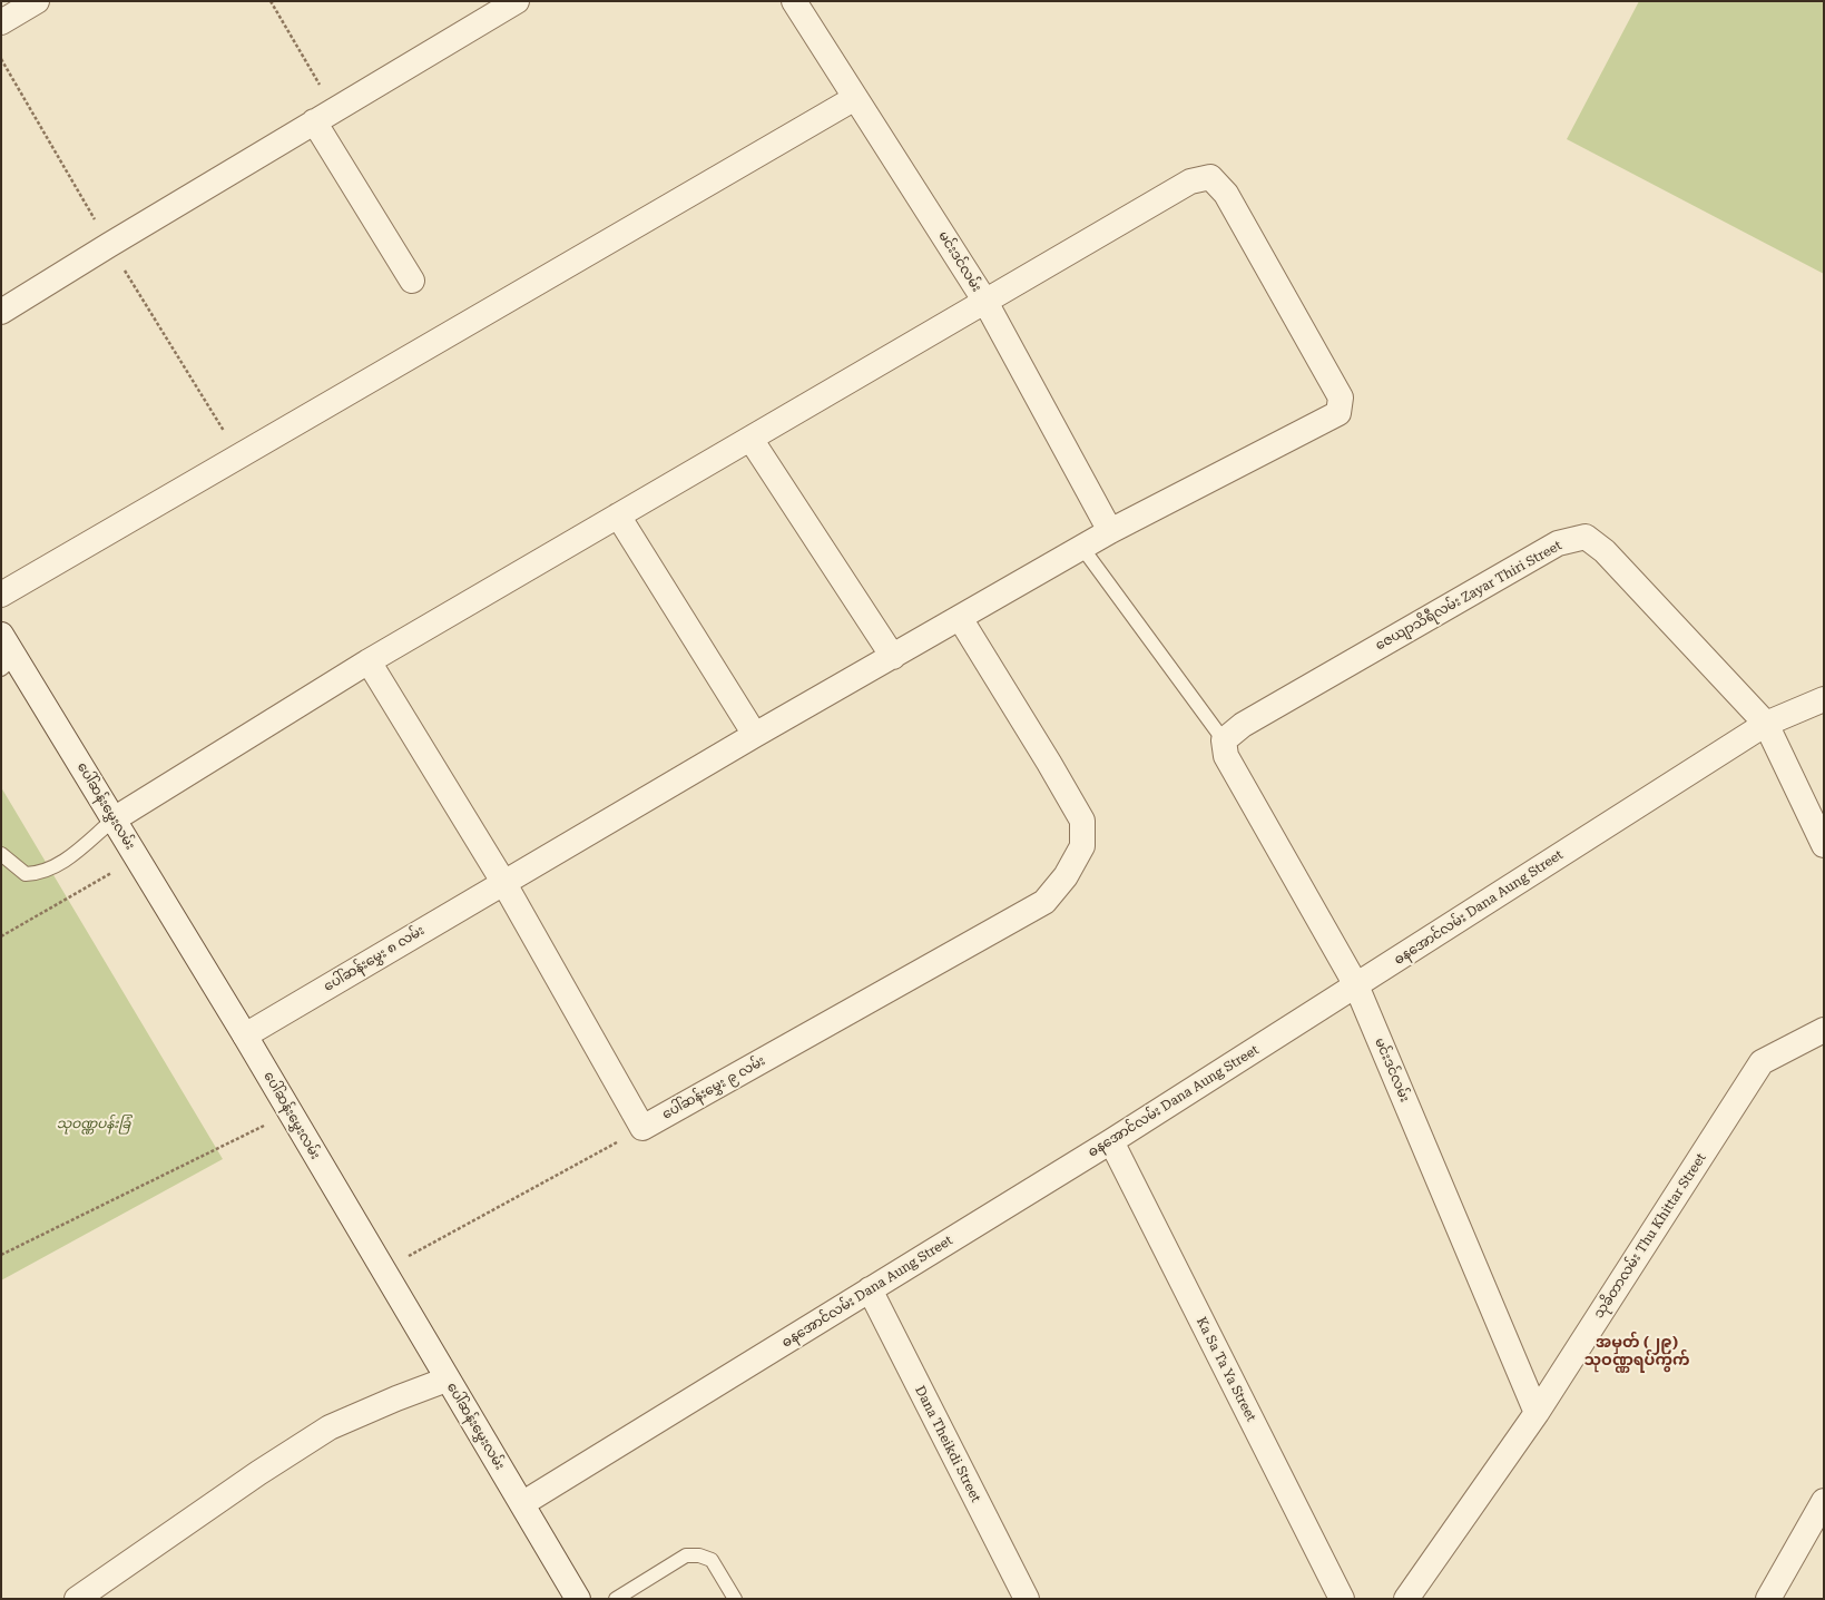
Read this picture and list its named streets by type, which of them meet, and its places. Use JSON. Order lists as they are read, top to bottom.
{
  "streets": {
    "street": [
      "မင်းဒင်လမ်း",
      "ဇေယျာသိရီလမ်း Zayar Thiri Street",
      "ပေါ်ဆန်းမွှေးလမ်း",
      "ဓနအောင်လမ်း Dana Aung Street",
      "ပေါ်ဆန်းမွှေး ၈ လမ်း",
      "ပေါ်ဆန်းမွှေး ၉ လမ်း",
      "သုခိတာလမ်း Thu Khittar Street",
      "Ka Sa Ta Ya Street",
      "Dana Theikdi Street"
    ]
  },
  "crossings": [
    ["မင်းဒင်လမ်း", "ဇေယျာသိရီလမ်း Zayar Thiri Street"],
    ["မင်းဒင်လမ်း", "ဓနအောင်လမ်း Dana Aung Street"],
    ["မင်းဒင်လမ်း", "ပေါ်ဆန်းမွှေး ၈ လမ်း"],
    ["မင်းဒင်လမ်း", "သုခိတာလမ်း Thu Khittar Street"],
    ["ဇေယျာသိရီလမ်း Zayar Thiri Street", "ဓနအောင်လမ်း Dana Aung Street"],
    ["ပေါ်ဆန်းမွှေးလမ်း", "ဓနအောင်လမ်း Dana Aung Street"],
    ["ပေါ်ဆန်းမွှေးလမ်း", "ပေါ်ဆန်းမွှေး ၈ လမ်း"],
    ["ဓနအောင်လမ်း Dana Aung Street", "Ka Sa Ta Ya Street"],
    ["ဓနအောင်လမ်း Dana Aung Street", "Dana Theikdi Street"],
    ["ပေါ်ဆန်းမွှေး ၈ လမ်း", "ပေါ်ဆန်းမွှေး ၉ လမ်း"]
  ],
  "districts": ["အမှတ် (၂၉) သုဝဏ္ဏရပ်ကွက်"],
  "parks": ["သုဝဏ္ဏပန်းခြံ"]
}
